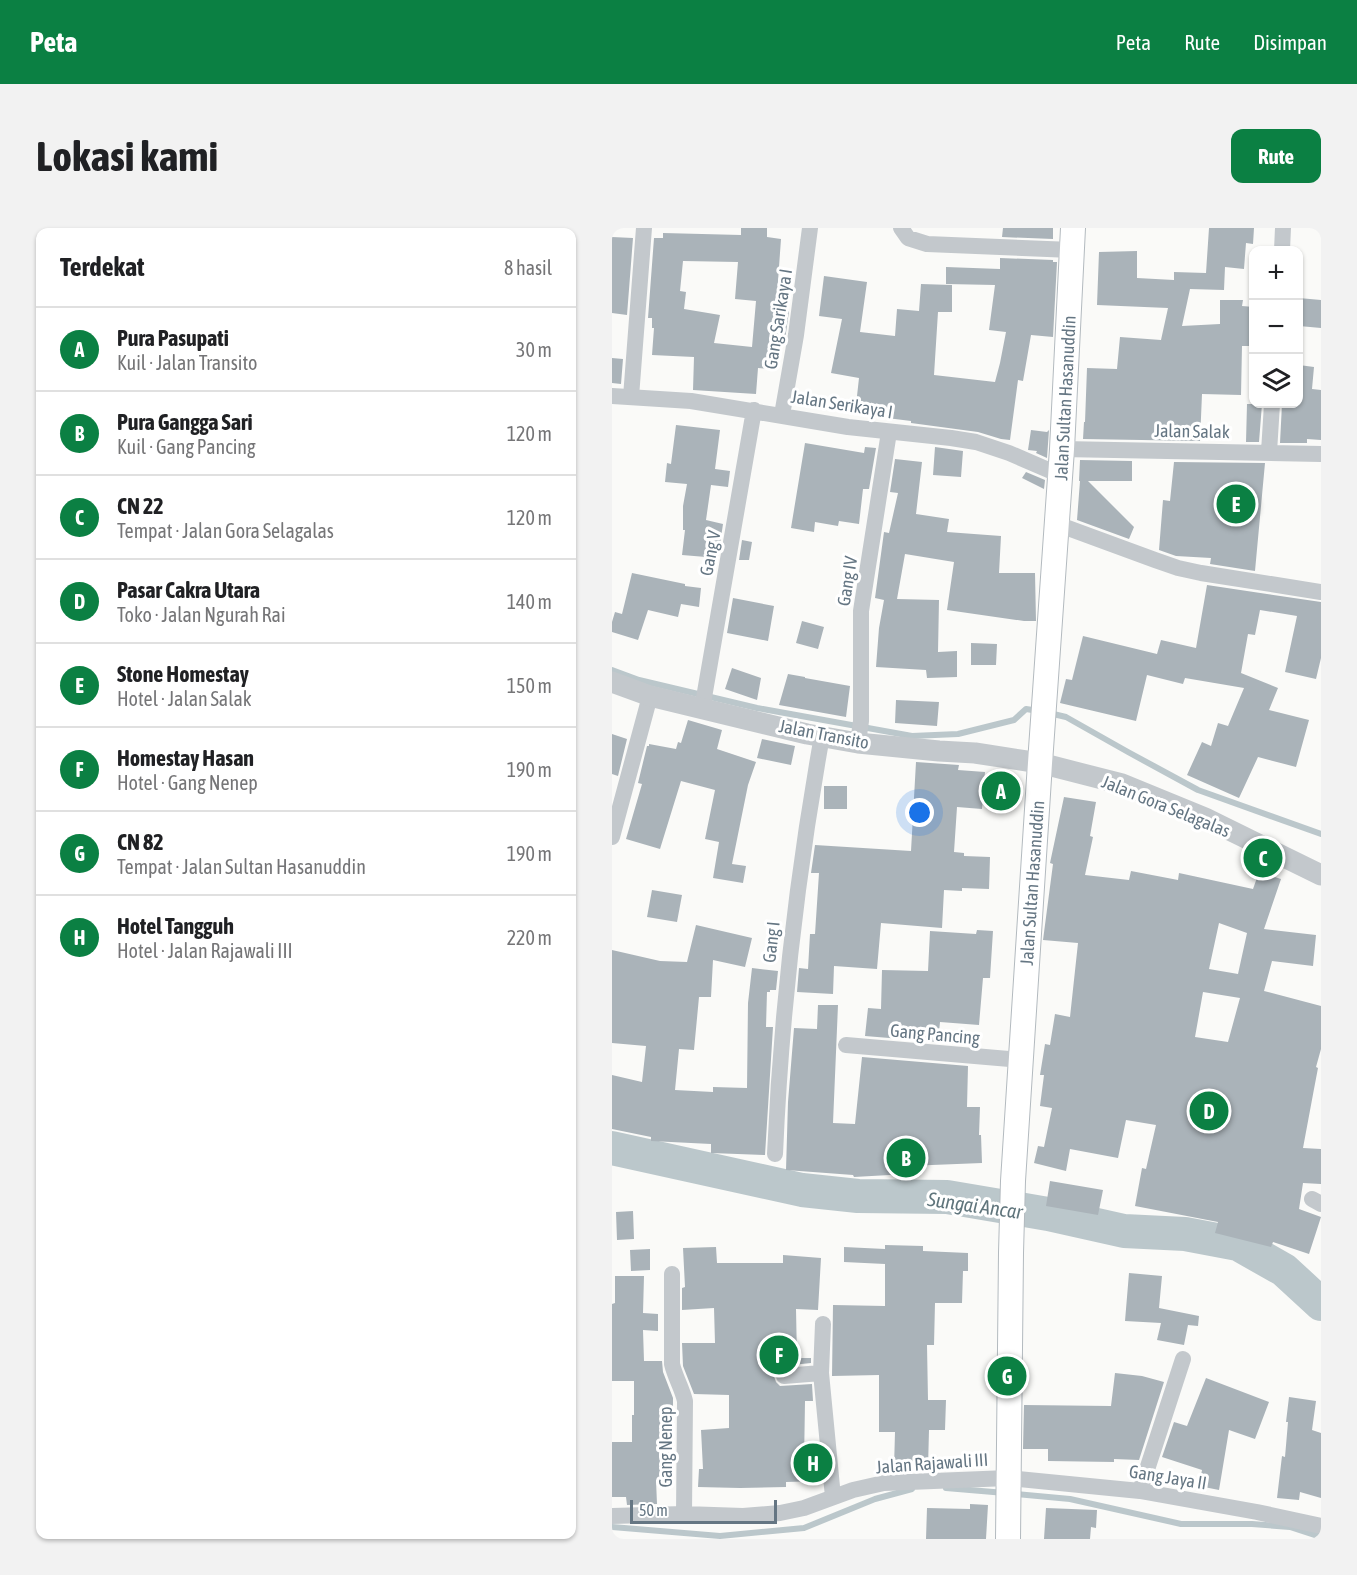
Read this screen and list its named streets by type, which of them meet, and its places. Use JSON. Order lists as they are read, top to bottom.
{
  "streets": {
    "main road": ["Jalan Sultan Hasanuddin"],
    "street": [
      "Gang Sarikaya I",
      "Jalan Serikaya I",
      "Jalan Salak",
      "Gang V",
      "Gang IV",
      "Jalan Transito",
      "Jalan Gora Selagalas",
      "Gang I",
      "Gang Pancing",
      "Gang Nenep",
      "Jalan Rajawali III",
      "Gang Jaya II"
    ]
  },
  "crossings": [
    ["Gang Sarikaya I", "Jalan Serikaya I"],
    ["Jalan Sultan Hasanuddin", "Jalan Serikaya I"],
    ["Jalan Sultan Hasanuddin", "Jalan Salak"],
    ["Jalan Sultan Hasanuddin", "Jalan Transito"],
    ["Jalan Sultan Hasanuddin", "Jalan Gora Selagalas"],
    ["Jalan Sultan Hasanuddin", "Gang Pancing"],
    ["Jalan Sultan Hasanuddin", "Jalan Rajawali III"],
    ["Jalan Sultan Hasanuddin", "Gang Jaya II"],
    ["Jalan Serikaya I", "Gang V"],
    ["Jalan Serikaya I", "Gang IV"],
    ["Gang V", "Jalan Transito"],
    ["Gang IV", "Jalan Transito"],
    ["Jalan Transito", "Jalan Gora Selagalas"],
    ["Jalan Transito", "Gang I"],
    ["Gang Nenep", "Jalan Rajawali III"],
    ["Jalan Rajawali III", "Gang Jaya II"]
  ],
  "water": ["Sungai Ancar"],
  "scale_bar": "50 m",
  "page": {
    "header": "Peta",
    "nav": ["Peta", "Rute", "Disimpan"],
    "buttons": "Rute",
    "title": "Lokasi kami",
    "heading": ["Terdekat", "8 hasil"],
    "map_buttons": ["+", "−"],
    "list": [
      {
        "mark": "A",
        "name": "Pura Pasupati",
        "note": "Kuil · Jalan Transito",
        "value": "30 m"
      },
      {
        "mark": "B",
        "name": "Pura Gangga Sari",
        "note": "Kuil · Gang Pancing",
        "value": "120 m"
      },
      {
        "mark": "C",
        "name": "CN 22",
        "note": "Tempat · Jalan Gora Selagalas",
        "value": "120 m"
      },
      {
        "mark": "D",
        "name": "Pasar Cakra Utara",
        "note": "Toko · Jalan Ngurah Rai",
        "value": "140 m"
      },
      {
        "mark": "E",
        "name": "Stone Homestay",
        "note": "Hotel · Jalan Salak",
        "value": "150 m"
      },
      {
        "mark": "F",
        "name": "Homestay Hasan",
        "note": "Hotel · Gang Nenep",
        "value": "190 m"
      },
      {
        "mark": "G",
        "name": "CN 82",
        "note": "Tempat · Jalan Sultan Hasanuddin",
        "value": "190 m"
      },
      {
        "mark": "H",
        "name": "Hotel Tangguh",
        "note": "Hotel · Jalan Rajawali III",
        "value": "220 m"
      }
    ],
    "pins": [
      "E",
      "A",
      "C",
      "D",
      "B",
      "F",
      "G",
      "H"
    ],
    "scale": "50 m"
  }
}
